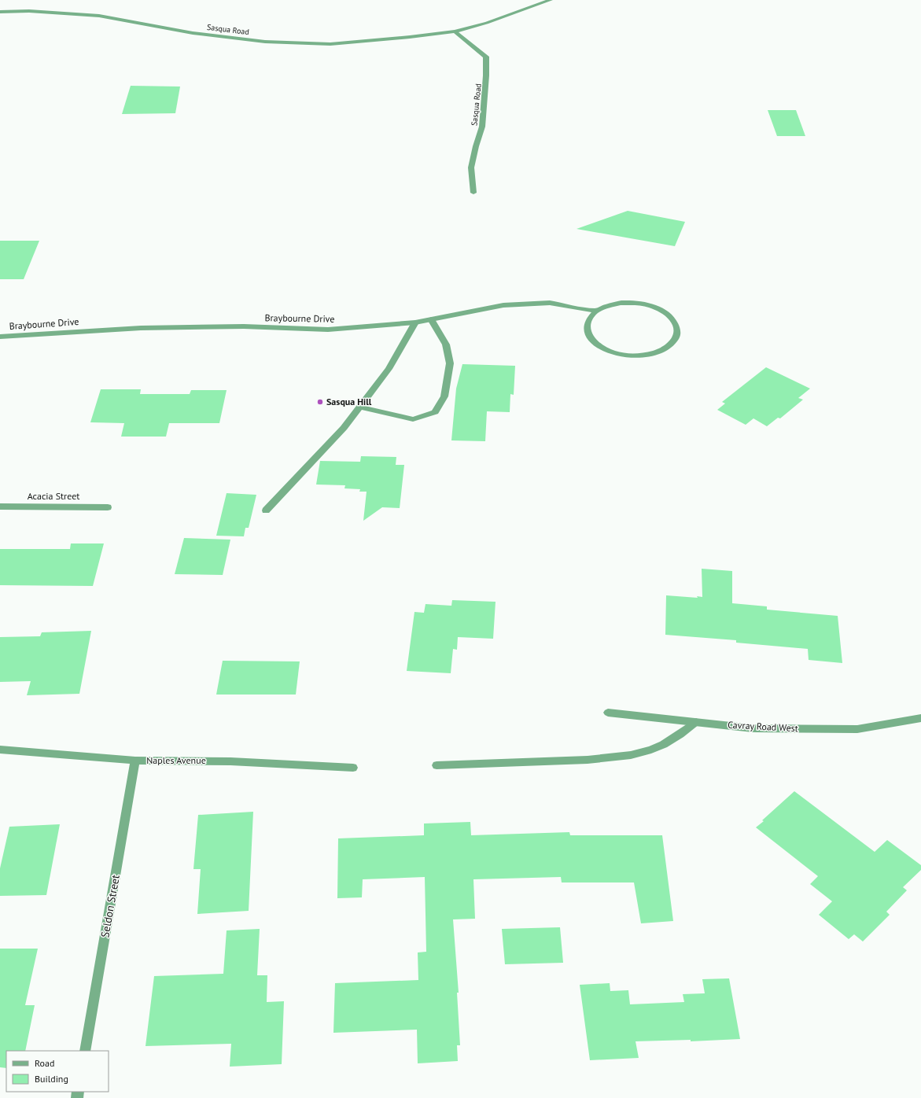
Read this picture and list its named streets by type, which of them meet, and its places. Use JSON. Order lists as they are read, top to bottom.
{
  "streets": {
    "street": [
      "Sasqua Road",
      "Braybourne Drive",
      "Acacia Street",
      "Cavray Road West",
      "Naples Avenue",
      "Seldon Street"
    ]
  },
  "crossings": [
    ["Naples Avenue", "Seldon Street"]
  ],
  "places": ["Sasqua Hill"],
  "legend": ["Road", "Building"]
}
